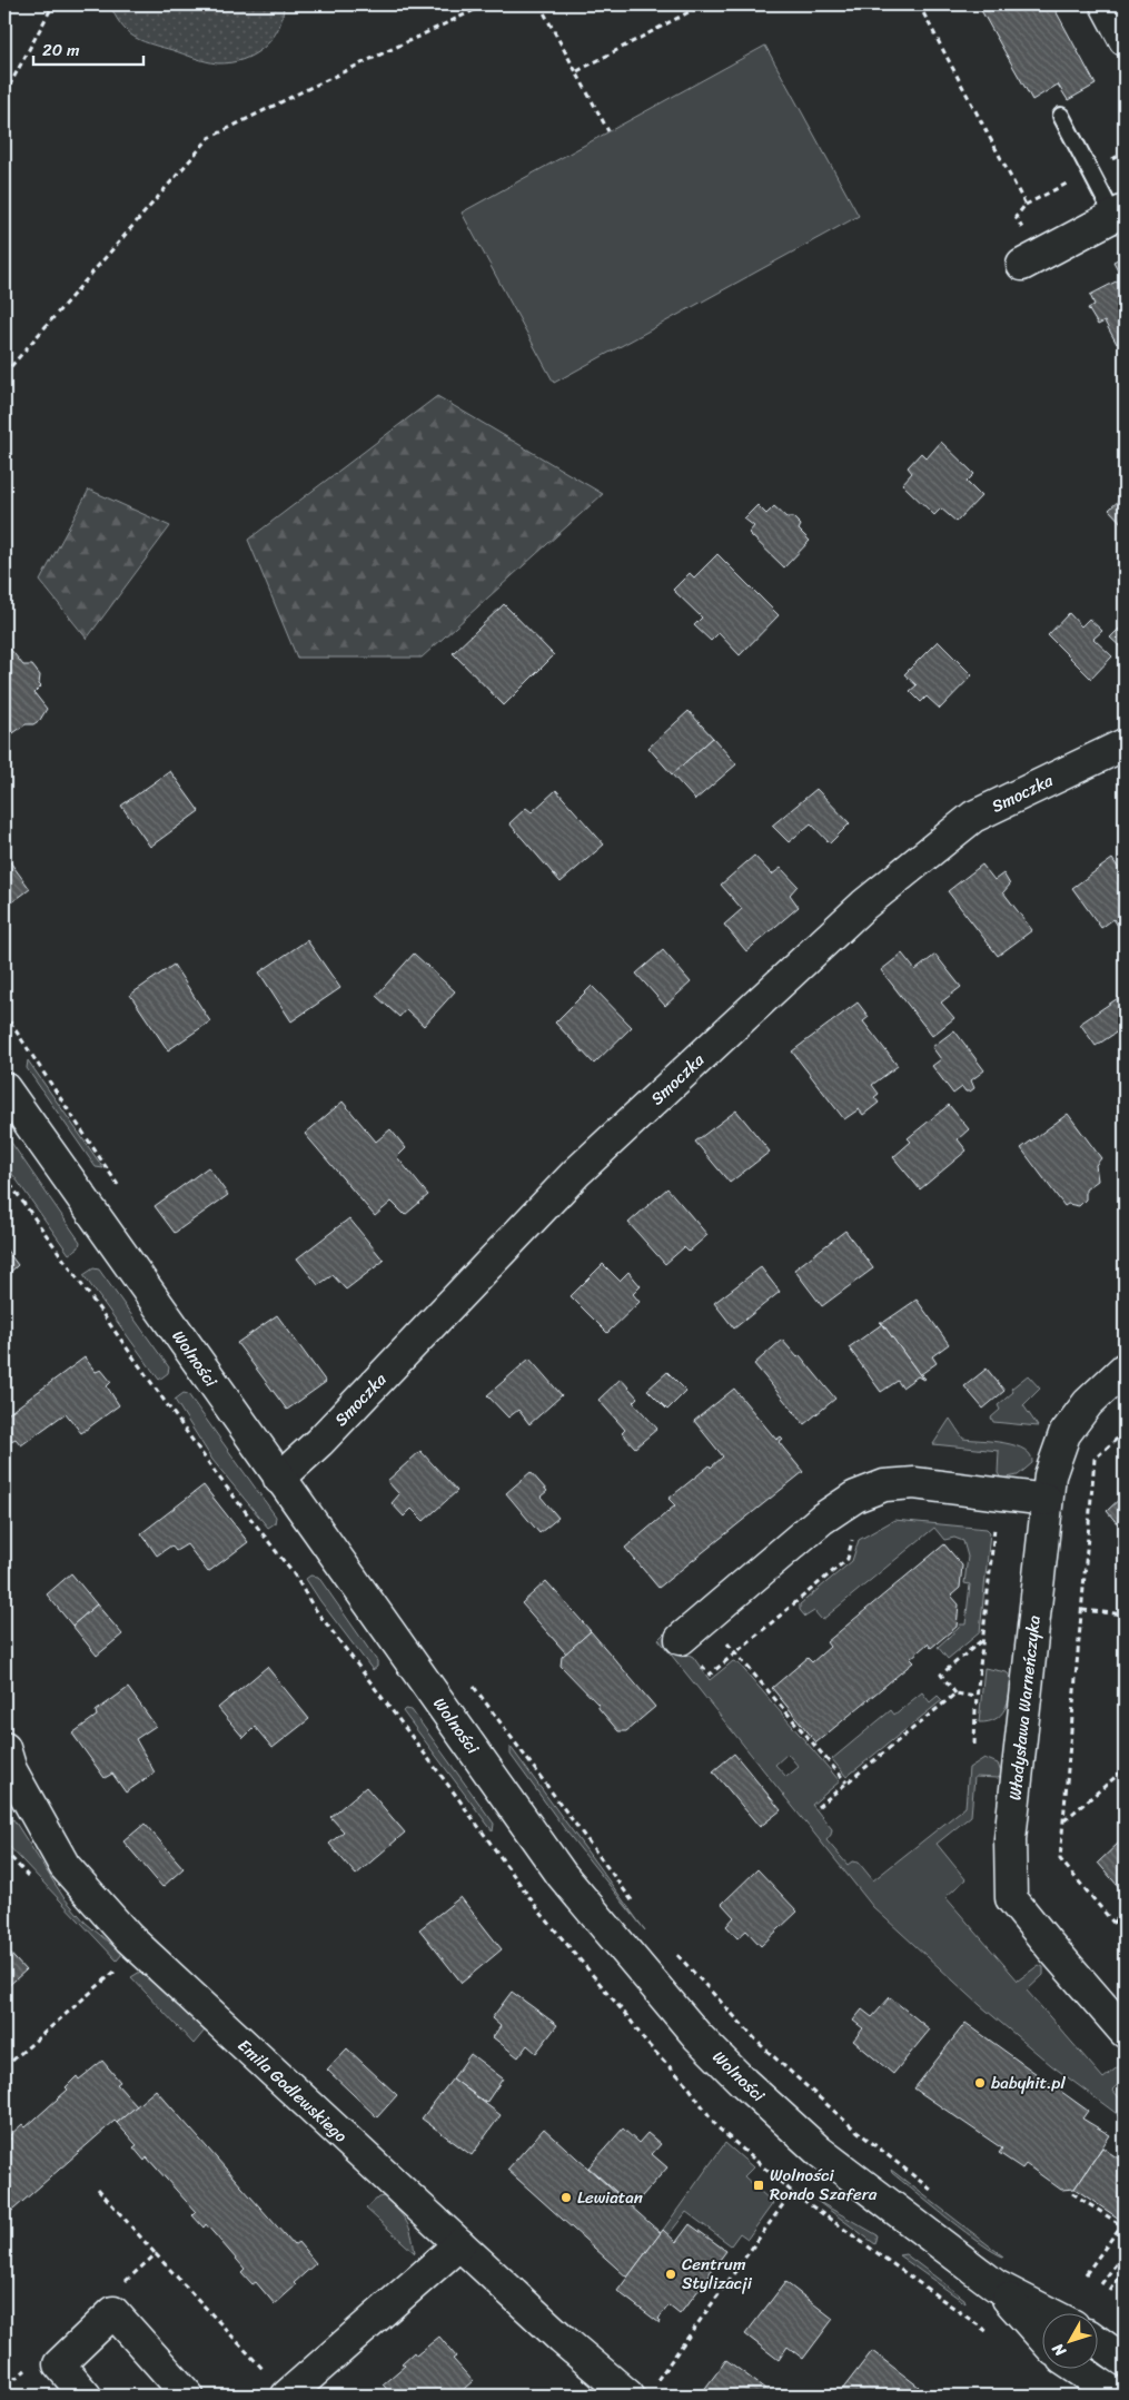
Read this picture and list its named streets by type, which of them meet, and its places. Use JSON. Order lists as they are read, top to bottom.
{
  "streets": {
    "street": [
      "Smoczka",
      "Wolności",
      "Władysława Warneńczyka",
      "Emila Godlewskiego"
    ]
  },
  "crossings": [
    ["Smoczka", "Wolności"]
  ],
  "places": {
    "other": ["babyhit.pl", "Lewiatan", "Centrum Stylizacji"],
    "transit": ["Wolności Rondo Szafera"]
  },
  "scale_bar": "20 m",
  "north": "bottom left"
}
